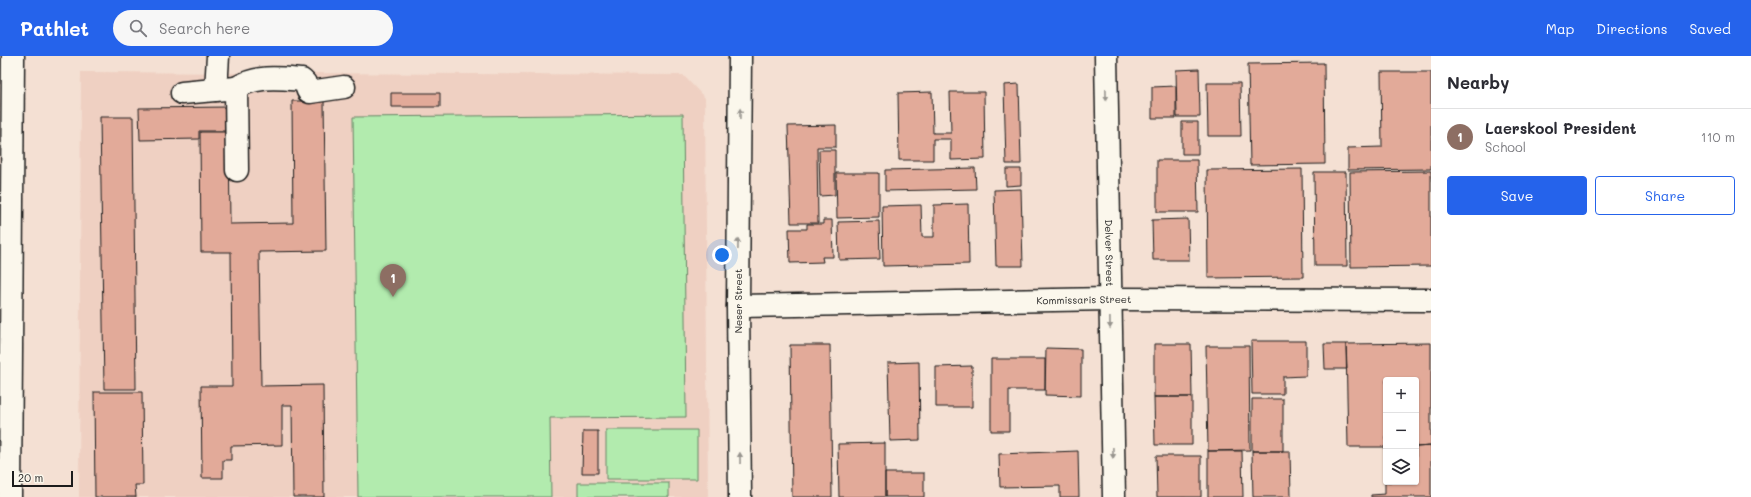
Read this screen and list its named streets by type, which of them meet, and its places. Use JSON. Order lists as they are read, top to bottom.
{
  "streets": {
    "street": ["Delver Street", "Kommissaris Street", "Neser Street"]
  },
  "crossings": [
    ["Delver Street", "Kommissaris Street"],
    ["Kommissaris Street", "Neser Street"]
  ],
  "one_way": ["Delver Street", "Neser Street"],
  "scale_bar": "20 m",
  "page": {
    "header": "Pathlet",
    "search": "Search here",
    "nav": ["Map", "Directions", "Saved"],
    "heading": "Nearby",
    "list": [
      {
        "mark": "1",
        "name": "Laerskool President",
        "note": "School",
        "value": "110 m"
      }
    ],
    "buttons": ["Save", "Share"],
    "pins": "1",
    "map_buttons": ["+", "−"],
    "scale": "20 m"
  }
}
